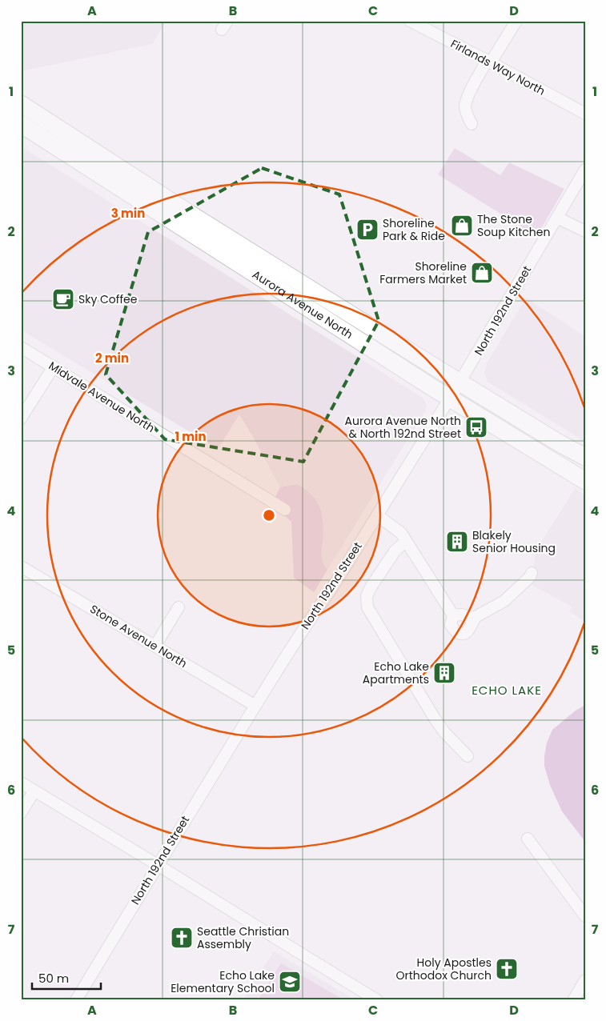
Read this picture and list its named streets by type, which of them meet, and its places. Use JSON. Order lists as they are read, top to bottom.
{
  "streets": {
    "highway": ["Aurora Avenue North"],
    "street": [
      "Firlands Way North",
      "North 192nd Street",
      "Midvale Avenue North",
      "Stone Avenue North"
    ]
  },
  "crossings": [
    ["Aurora Avenue North", "North 192nd Street"],
    ["North 192nd Street", "Stone Avenue North"]
  ],
  "districts": ["ECHO LAKE"],
  "places": {
    "shop": ["The Stone Soup Kitchen", "Shoreline Farmers Market"],
    "parking": ["Shoreline Park & Ride"],
    "cafe": ["Sky Coffee"],
    "bus stop": ["Aurora Avenue North & North 192nd Street"],
    "building": ["Blakely Senior Housing", "Echo Lake Apartments"],
    "church": ["Seattle Christian Assembly", "Holy Apostles Orthodox Church"],
    "school or university": ["Echo Lake Elementary School"]
  },
  "scale_bar": "50 m",
  "grid": {
    "columns": [
      "A",
      "B",
      "C",
      "D"
    ],
    "rows": [
      "1",
      "2",
      "3",
      "4",
      "5",
      "6",
      "7"
    ]
  },
  "rings": ["3 min", "2 min", "1 min"]
}
